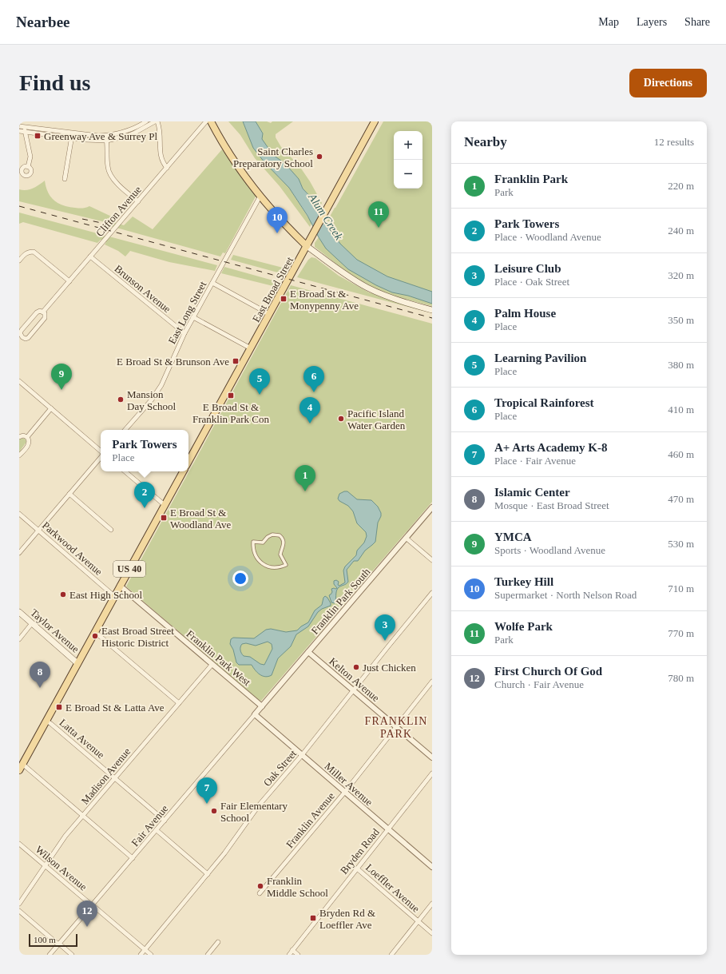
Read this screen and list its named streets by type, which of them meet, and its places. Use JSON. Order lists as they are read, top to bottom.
{
  "streets": {
    "main road": ["East Broad Street", "US 40", "Taylor Avenue"],
    "street": [
      "Clifton Avenue",
      "Brunson Avenue",
      "East Long Street",
      "Parkwood Avenue",
      "Franklin Park South",
      "Franklin Park West",
      "Kelton Avenue",
      "Latta Avenue",
      "Oak Street",
      "Madison Avenue",
      "Miller Avenue",
      "Franklin Avenue",
      "Fair Avenue",
      "Bryden Road",
      "Wilson Avenue",
      "Loeffler Avenue"
    ]
  },
  "crossings": [
    ["Clifton Avenue", "Brunson Avenue"],
    ["Brunson Avenue", "East Long Street"],
    ["Parkwood Avenue", "US 40"],
    ["US 40", "Taylor Avenue"],
    ["US 40", "Franklin Park West"],
    ["US 40", "Latta Avenue"],
    ["Franklin Park South", "Franklin Park West"],
    ["Franklin Park South", "Kelton Avenue"],
    ["Franklin Park South", "Fair Avenue"],
    ["Franklin Park West", "Madison Avenue"],
    ["Franklin Park West", "Fair Avenue"],
    ["Kelton Avenue", "Oak Street"],
    ["Kelton Avenue", "Franklin Avenue"],
    ["Latta Avenue", "Madison Avenue"],
    ["Latta Avenue", "Fair Avenue"],
    ["Oak Street", "Miller Avenue"],
    ["Oak Street", "Wilson Avenue"],
    ["Madison Avenue", "Wilson Avenue"],
    ["Miller Avenue", "Franklin Avenue"],
    ["Miller Avenue", "Fair Avenue"],
    ["Miller Avenue", "Bryden Road"],
    ["Fair Avenue", "Wilson Avenue"],
    ["Bryden Road", "Loeffler Avenue"]
  ],
  "districts": ["FRANKLIN PARK"],
  "water": ["Alum Creek"],
  "places": {
    "transit": [
      "Greenway Ave & Surrey Pl",
      "E Broad St & Monypenny Ave",
      "E Broad St & Brunson Ave",
      "E Broad St & Franklin Park Con",
      "E Broad St & Woodland Ave",
      "E Broad St & Latta Ave",
      "Bryden Rd & Loeffler Ave"
    ],
    "other": [
      "Saint Charles Preparatory School",
      "Mansion Day School",
      "Pacific Island Water Garden",
      "East High School",
      "East Broad Street Historic District",
      "Just Chicken",
      "Fair Elementary School",
      "Franklin Middle School"
    ]
  },
  "scale_bar": "100 m",
  "page": {
    "header": "Nearbee",
    "nav": ["Map", "Layers", "Share"],
    "buttons": "Directions",
    "title": "Find us",
    "heading": ["Nearby", "12 results"],
    "map_buttons": ["+", "−"],
    "list": [
      {
        "mark": "1",
        "name": "Franklin Park",
        "note": "Park",
        "value": "220 m"
      },
      {
        "mark": "2",
        "name": "Park Towers",
        "note": "Place · Woodland Avenue",
        "value": "240 m"
      },
      {
        "mark": "3",
        "name": "Leisure Club",
        "note": "Place · Oak Street",
        "value": "320 m"
      },
      {
        "mark": "4",
        "name": "Palm House",
        "note": "Place",
        "value": "350 m"
      },
      {
        "mark": "5",
        "name": "Learning Pavilion",
        "note": "Place",
        "value": "380 m"
      },
      {
        "mark": "6",
        "name": "Tropical Rainforest",
        "note": "Place",
        "value": "410 m"
      },
      {
        "mark": "7",
        "name": "A+ Arts Academy K-8",
        "note": "Place · Fair Avenue",
        "value": "460 m"
      },
      {
        "mark": "8",
        "name": "Islamic Center",
        "note": "Mosque · East Broad Street",
        "value": "470 m"
      },
      {
        "mark": "9",
        "name": "YMCA",
        "note": "Sports · Woodland Avenue",
        "value": "530 m"
      },
      {
        "mark": "10",
        "name": "Turkey Hill",
        "note": "Supermarket · North Nelson Road",
        "value": "710 m"
      },
      {
        "mark": "11",
        "name": "Wolfe Park",
        "note": "Park",
        "value": "770 m"
      },
      {
        "mark": "12",
        "name": "First Church Of God",
        "note": "Church · Fair Avenue",
        "value": "780 m"
      }
    ],
    "pins": [
      "11",
      "10",
      "9",
      "6",
      "5",
      "4",
      "1",
      "2",
      "3",
      "8",
      "7",
      "12"
    ],
    "popup": ["Park Towers", "Place"],
    "scale": "100 m"
  }
}
